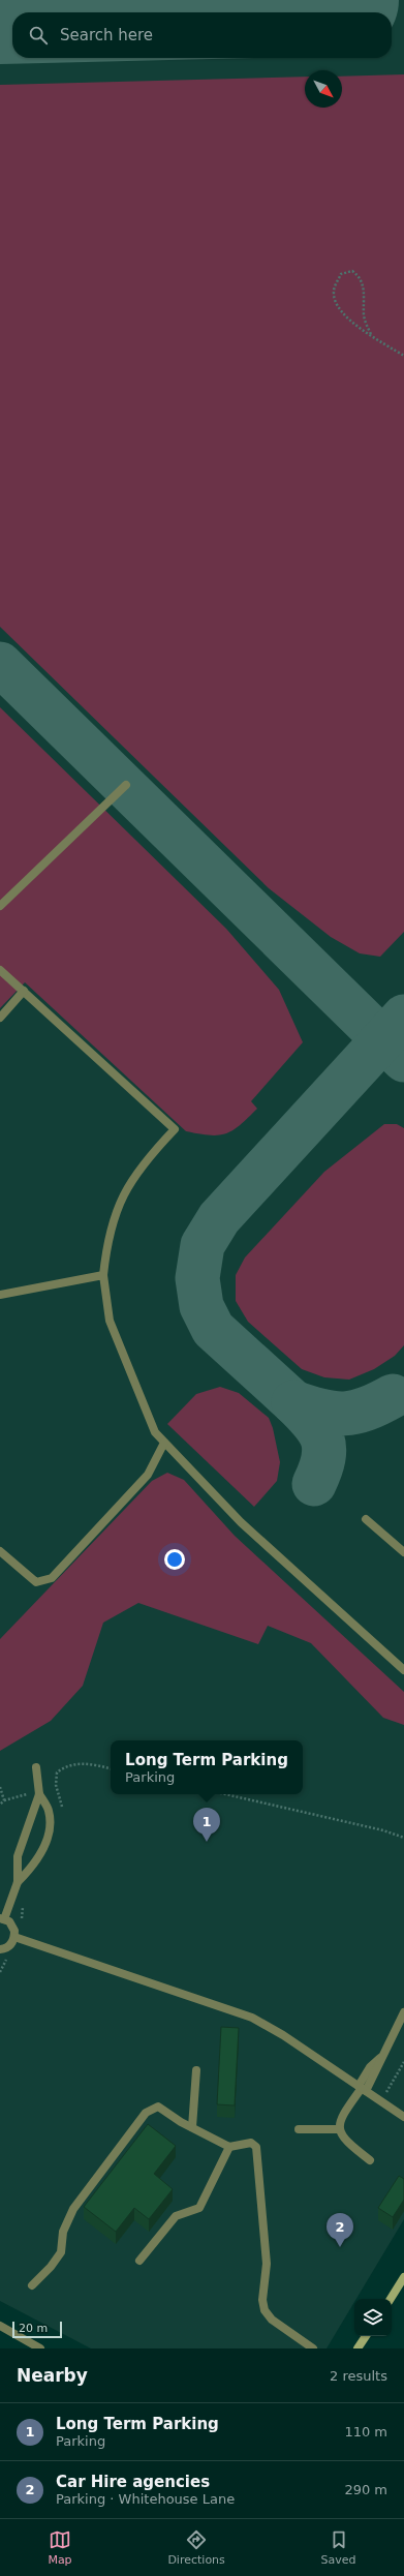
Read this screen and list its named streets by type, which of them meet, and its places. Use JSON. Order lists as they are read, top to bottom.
{
  "scale_bar": "20 m",
  "north": "bottom right",
  "page": {
    "search": "Search here",
    "popup": ["Long Term Parking", "Parking"],
    "pins": ["1", "2"],
    "scale": "20 m",
    "heading": ["Nearby", "2 results"],
    "list": [
      {
        "mark": "1",
        "name": "Long Term Parking",
        "note": "Parking",
        "value": "110 m"
      },
      {
        "mark": "2",
        "name": "Car Hire agencies",
        "note": "Parking · Whitehouse Lane",
        "value": "290 m"
      }
    ],
    "nav": ["Map", "Directions", "Saved"]
  }
}
